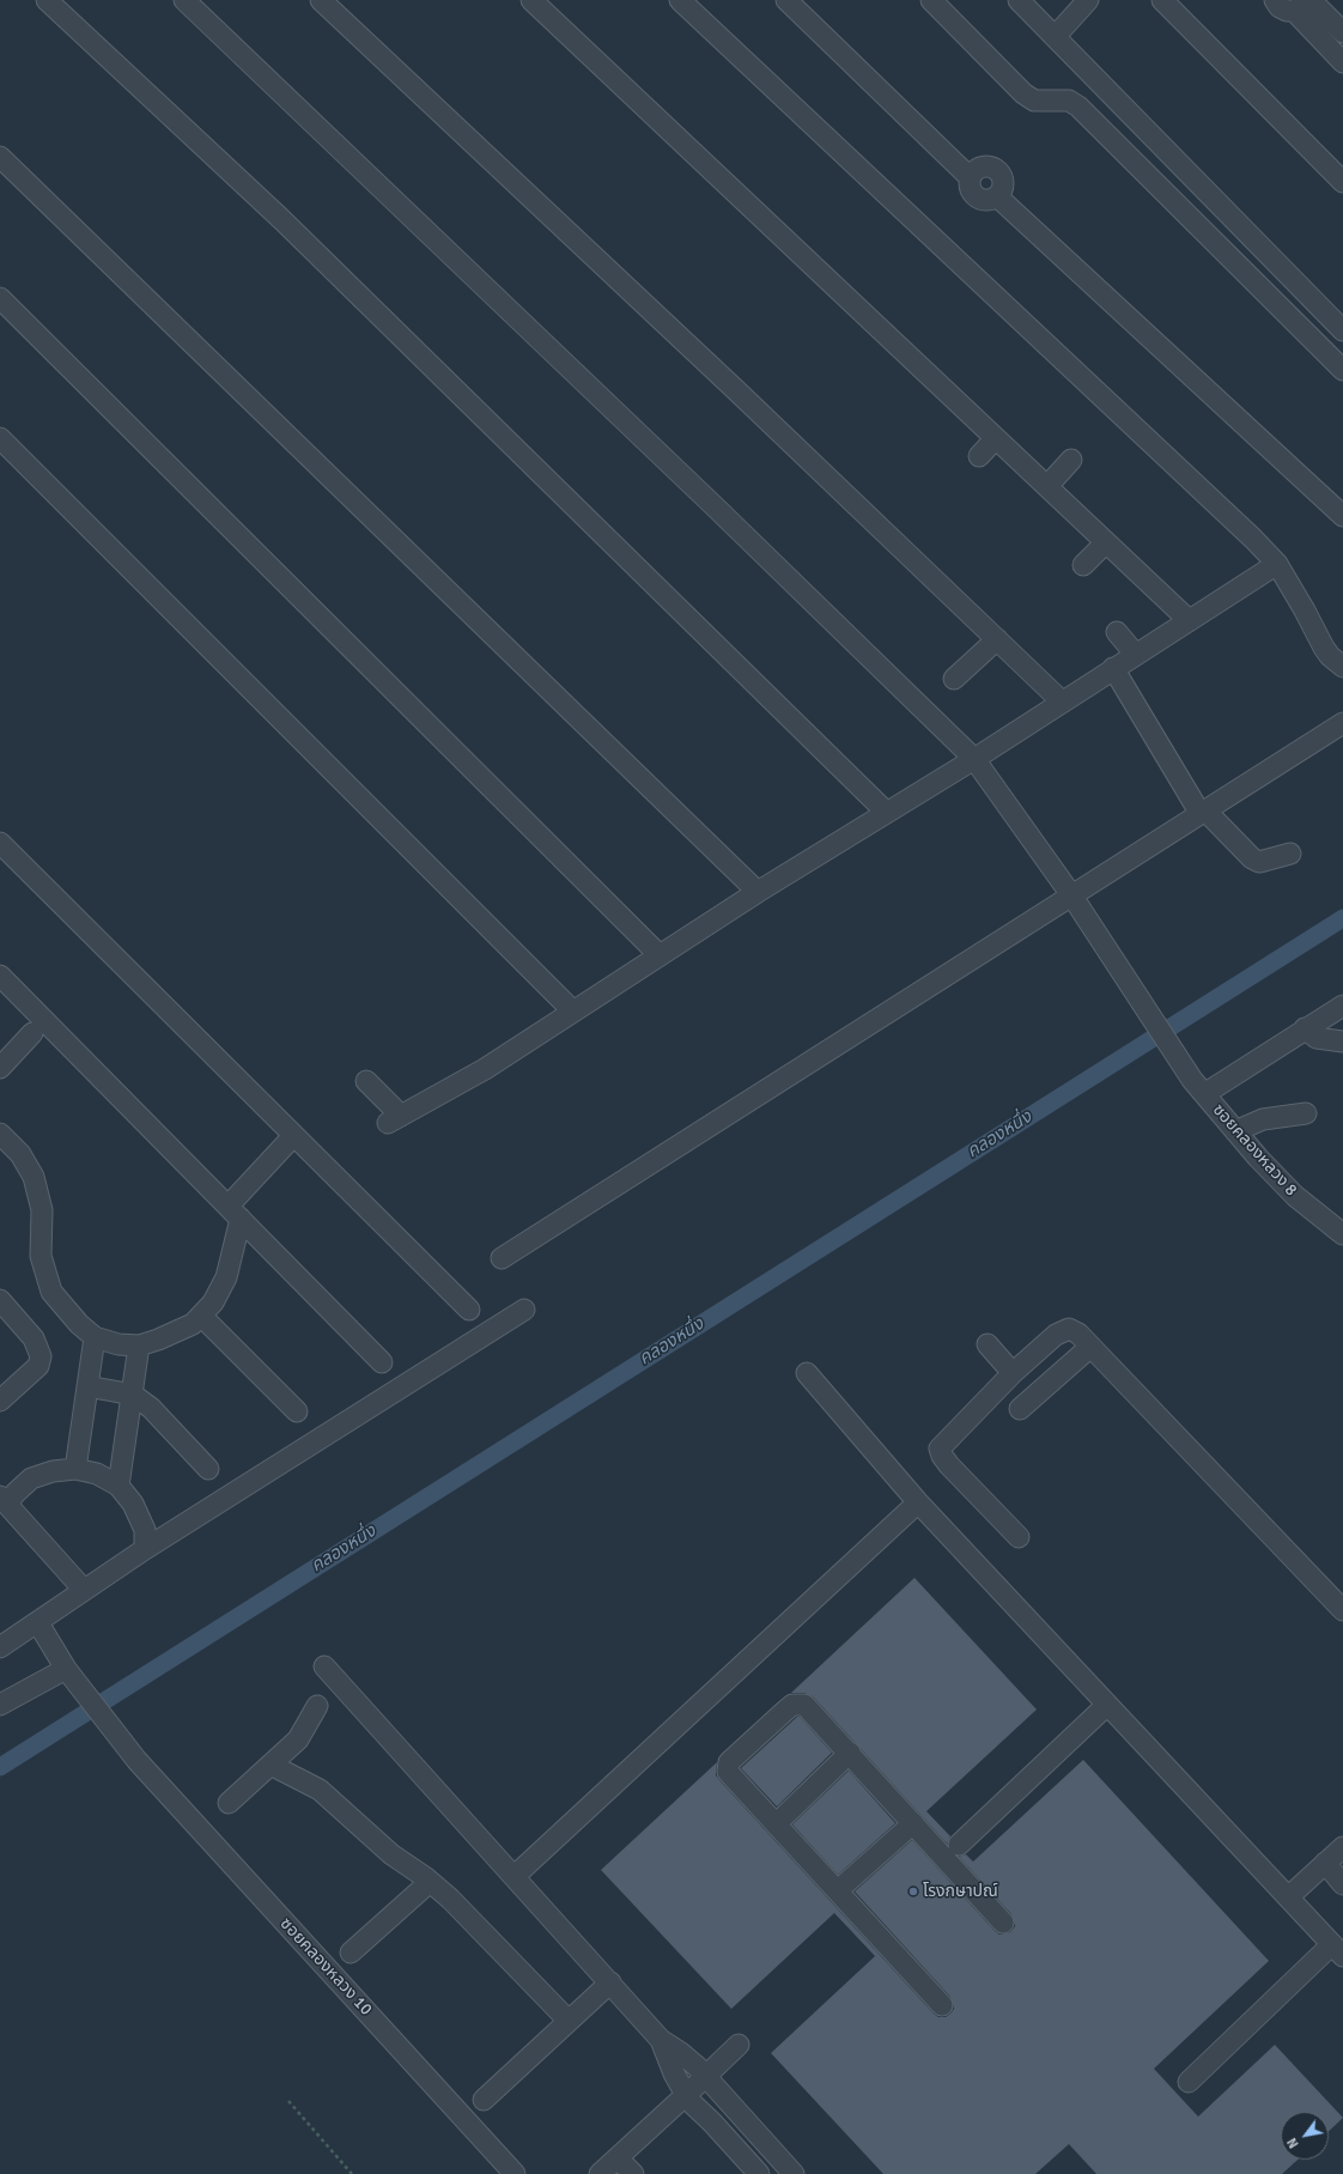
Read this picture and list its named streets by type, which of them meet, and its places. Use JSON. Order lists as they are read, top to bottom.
{
  "streets": {
    "street": ["ซอยคลองหลวง 8", "ซอยคลองหลวง 10"]
  },
  "water": ["คลองหนึ่ง"],
  "places": ["โรงกษาปณ์"],
  "north": "bottom left"
}
